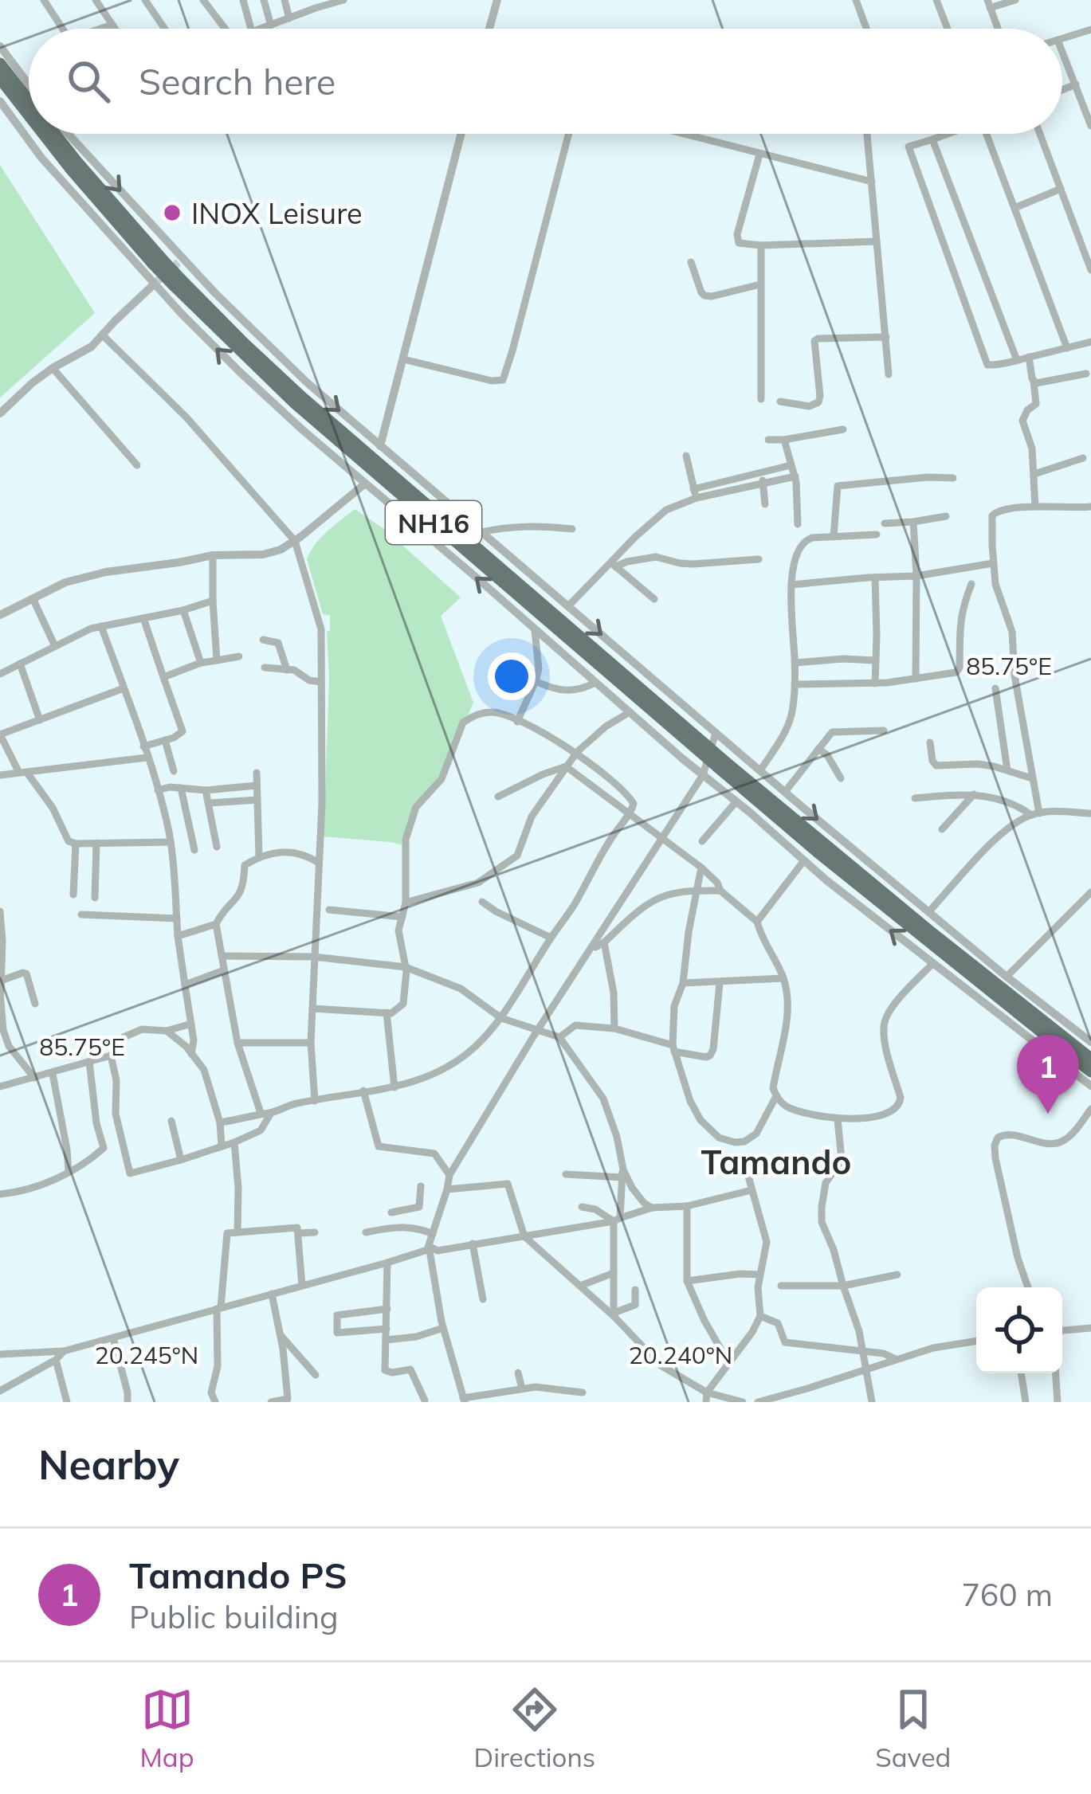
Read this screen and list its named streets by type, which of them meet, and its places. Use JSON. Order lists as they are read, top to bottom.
{
  "streets": {
    "highway": ["NH16"]
  },
  "districts": ["Tamando"],
  "places": ["INOX Leisure"],
  "page": {
    "search": "Search here",
    "pins": "1",
    "heading": "Nearby",
    "list": [
      {
        "mark": "1",
        "name": "Tamando PS",
        "note": "Public building",
        "value": "760 m"
      }
    ],
    "nav": ["Map", "Directions", "Saved"]
  },
  "coordinates": ["85.75°E", "20.245°N", "20.240°N"]
}
